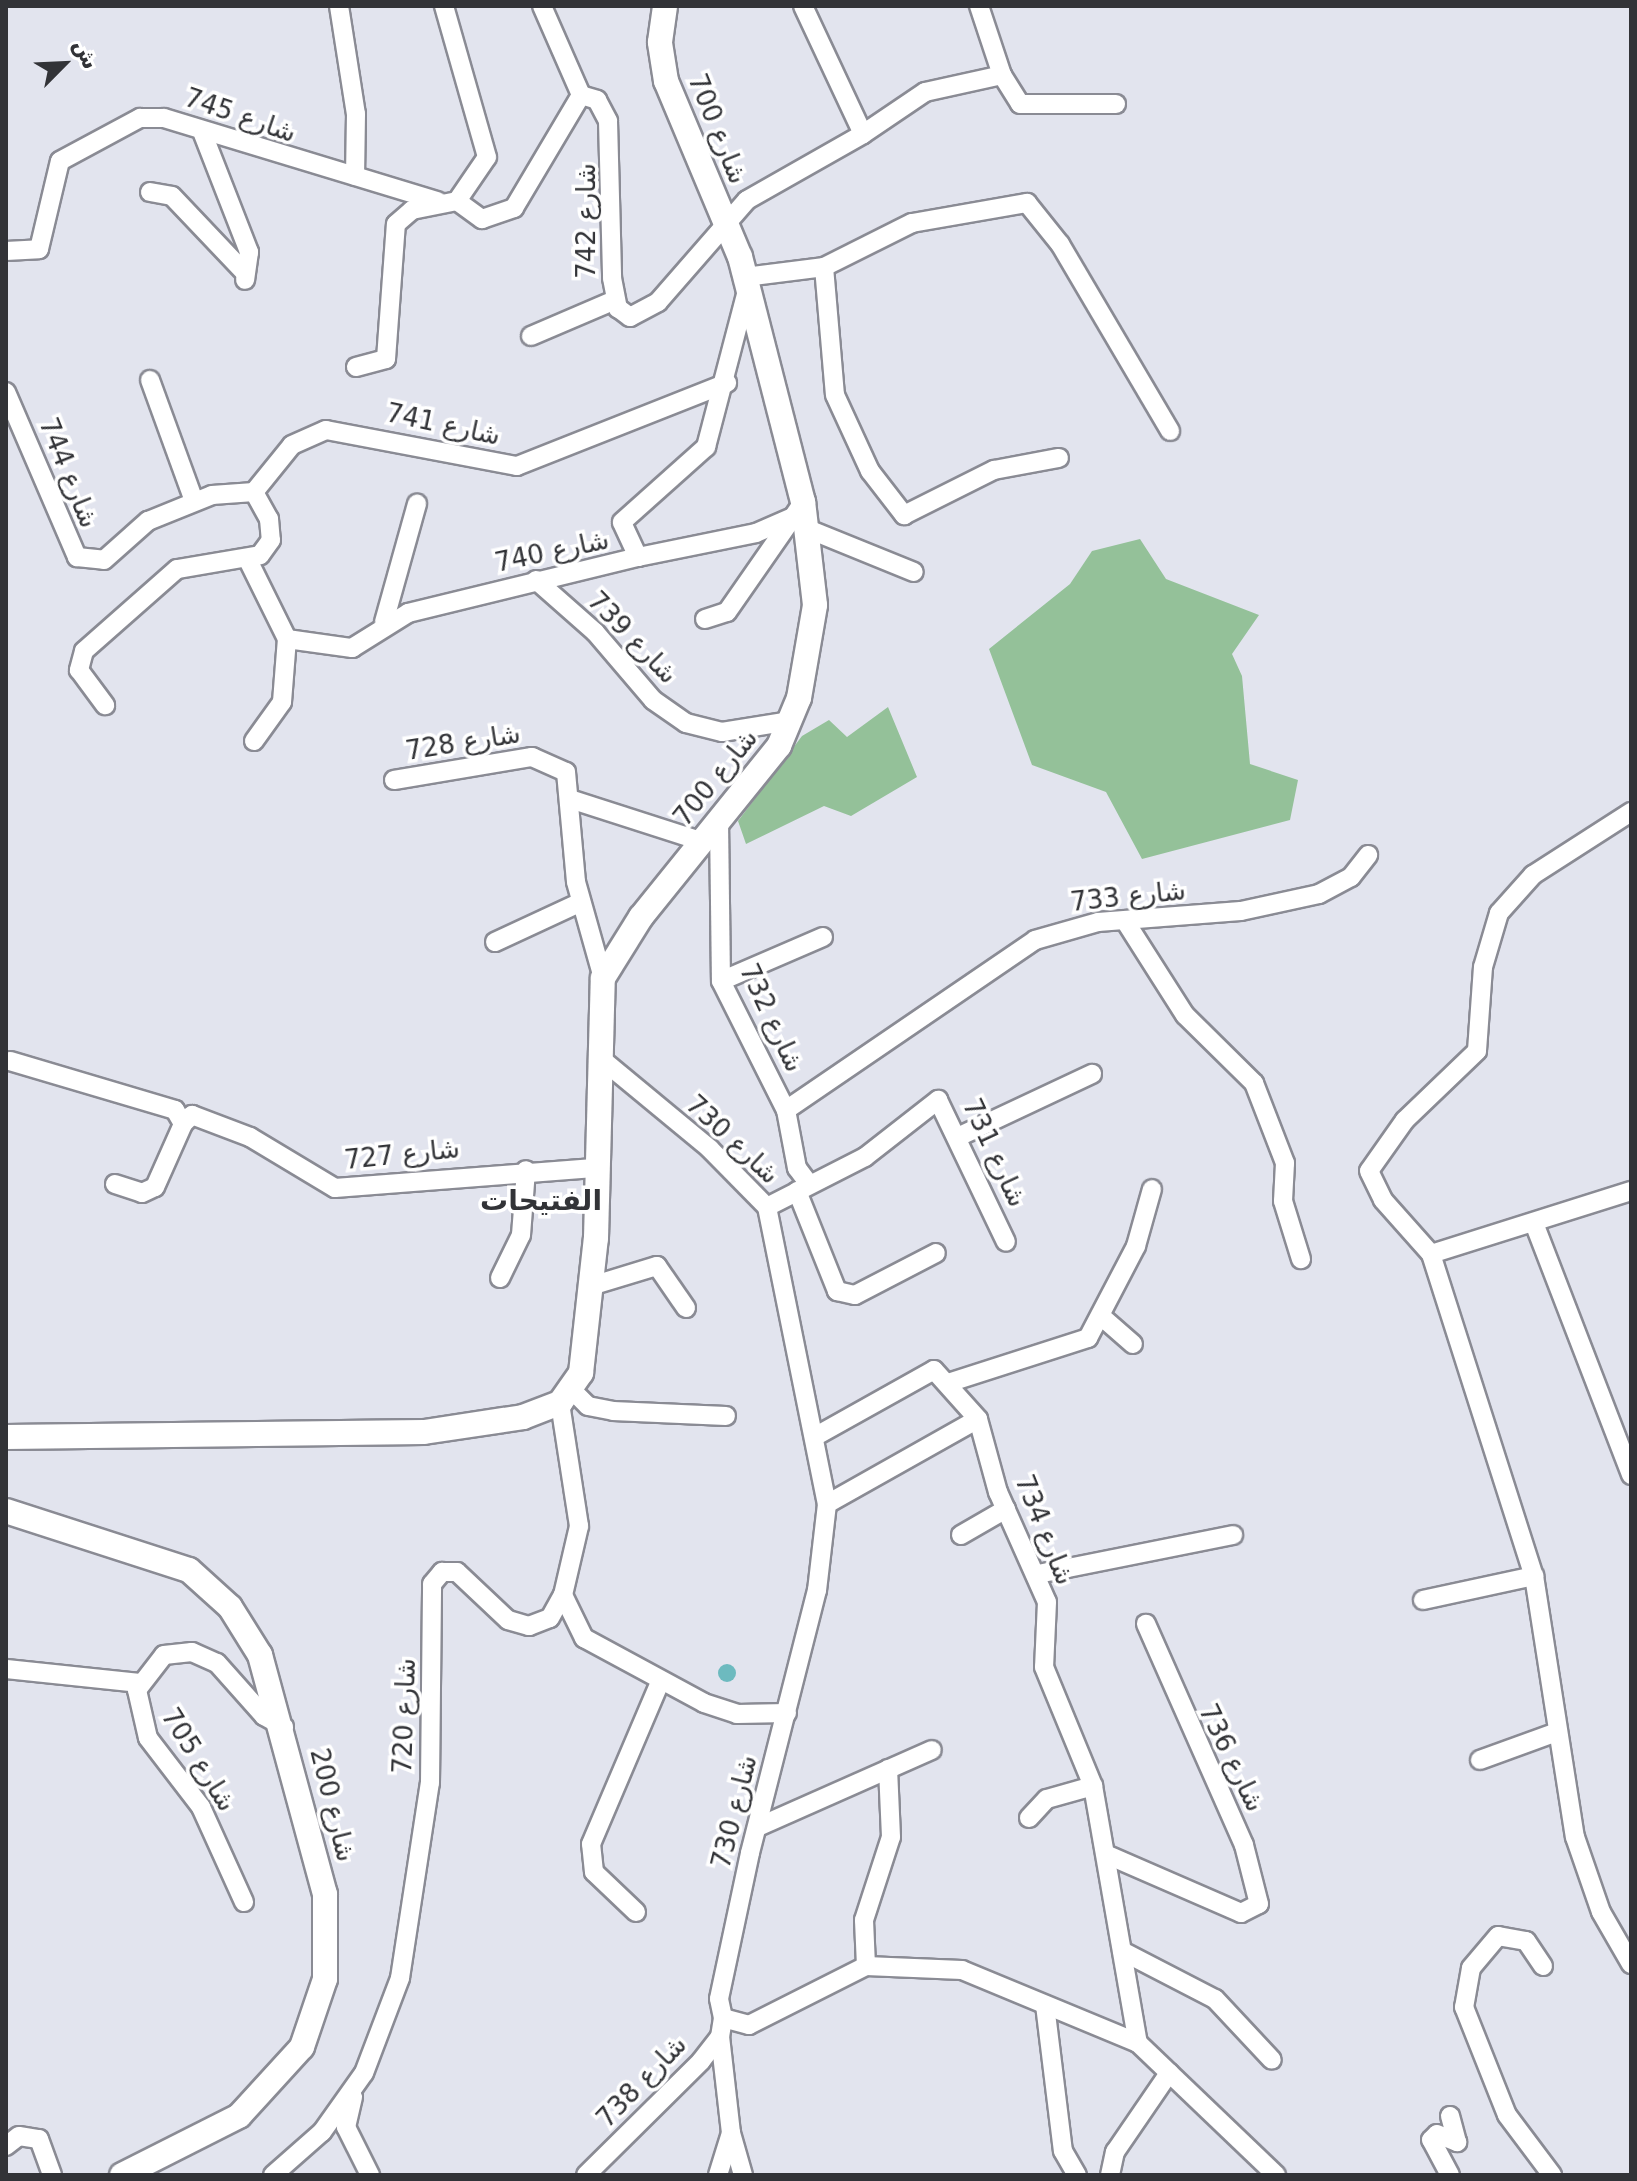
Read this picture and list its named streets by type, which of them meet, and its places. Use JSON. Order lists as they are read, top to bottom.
{
  "streets": {
    "main road": ["شارع 700", "شارع 200"],
    "street": [
      "شارع 745",
      "شارع 742",
      "شارع 741",
      "شارع 744",
      "شارع 740",
      "شارع 739",
      "شارع 728",
      "شارع 733",
      "شارع 732",
      "شارع 730",
      "شارع 731",
      "شارع 727",
      "شارع 734",
      "شارع 720",
      "شارع 736",
      "شارع 705",
      "شارع 738"
    ]
  },
  "crossings": [
    ["شارع 745", "شارع 742"],
    ["شارع 700", "شارع 742"],
    ["شارع 700", "شارع 740"],
    ["شارع 700", "شارع 739"],
    ["شارع 700", "شارع 728"],
    ["شارع 700", "شارع 732"],
    ["شارع 741", "شارع 744"],
    ["شارع 741", "شارع 740"],
    ["شارع 740", "شارع 739"],
    ["شارع 733", "شارع 732"],
    ["شارع 732", "شارع 731"],
    ["شارع 730", "شارع 731"],
    ["شارع 730", "شارع 738"],
    ["شارع 734", "شارع 736"],
    ["شارع 705", "شارع 200"]
  ],
  "districts": ["الفتيحات"],
  "north": "top right"
}
